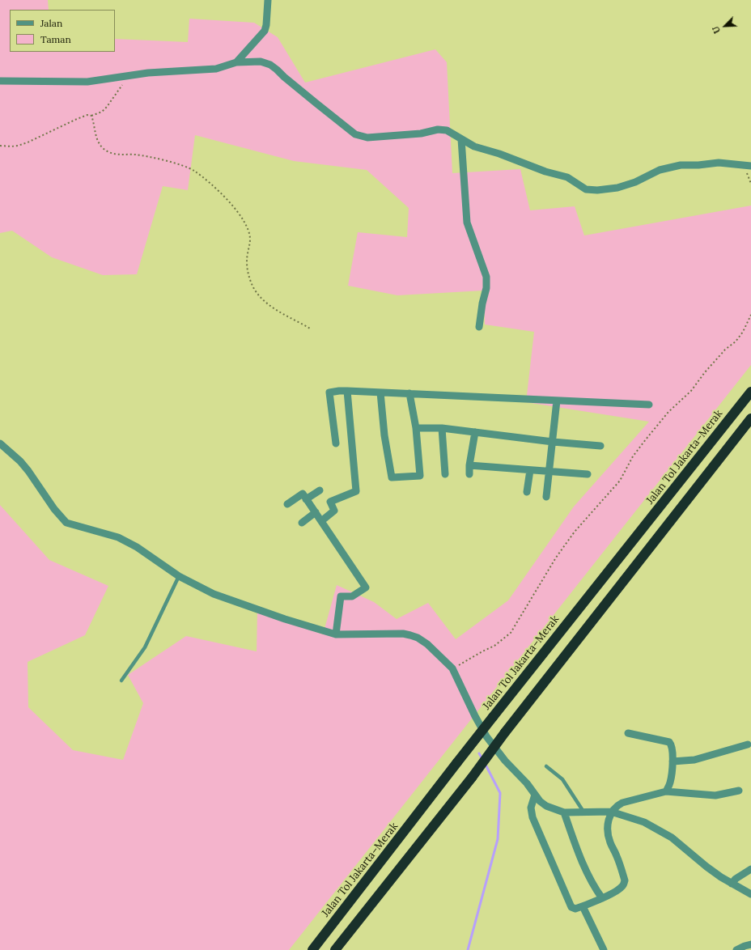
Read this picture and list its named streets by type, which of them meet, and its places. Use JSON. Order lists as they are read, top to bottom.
{
  "streets": {
    "highway": ["Jalan Tol Jakarta–Merak"]
  },
  "legend": ["Jalan", "Taman"],
  "north": "bottom left"
}
